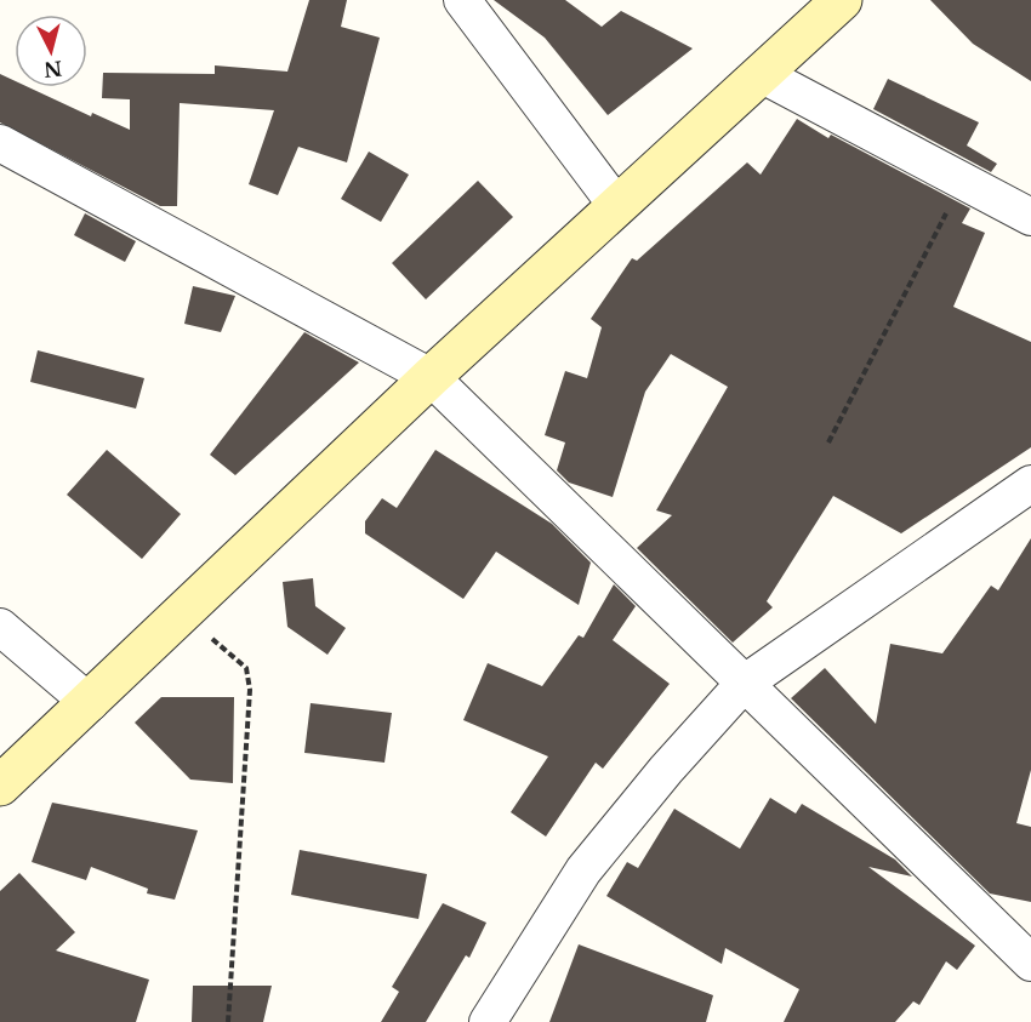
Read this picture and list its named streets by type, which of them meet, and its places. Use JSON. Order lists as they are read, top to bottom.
{
  "north": "bottom"
}
